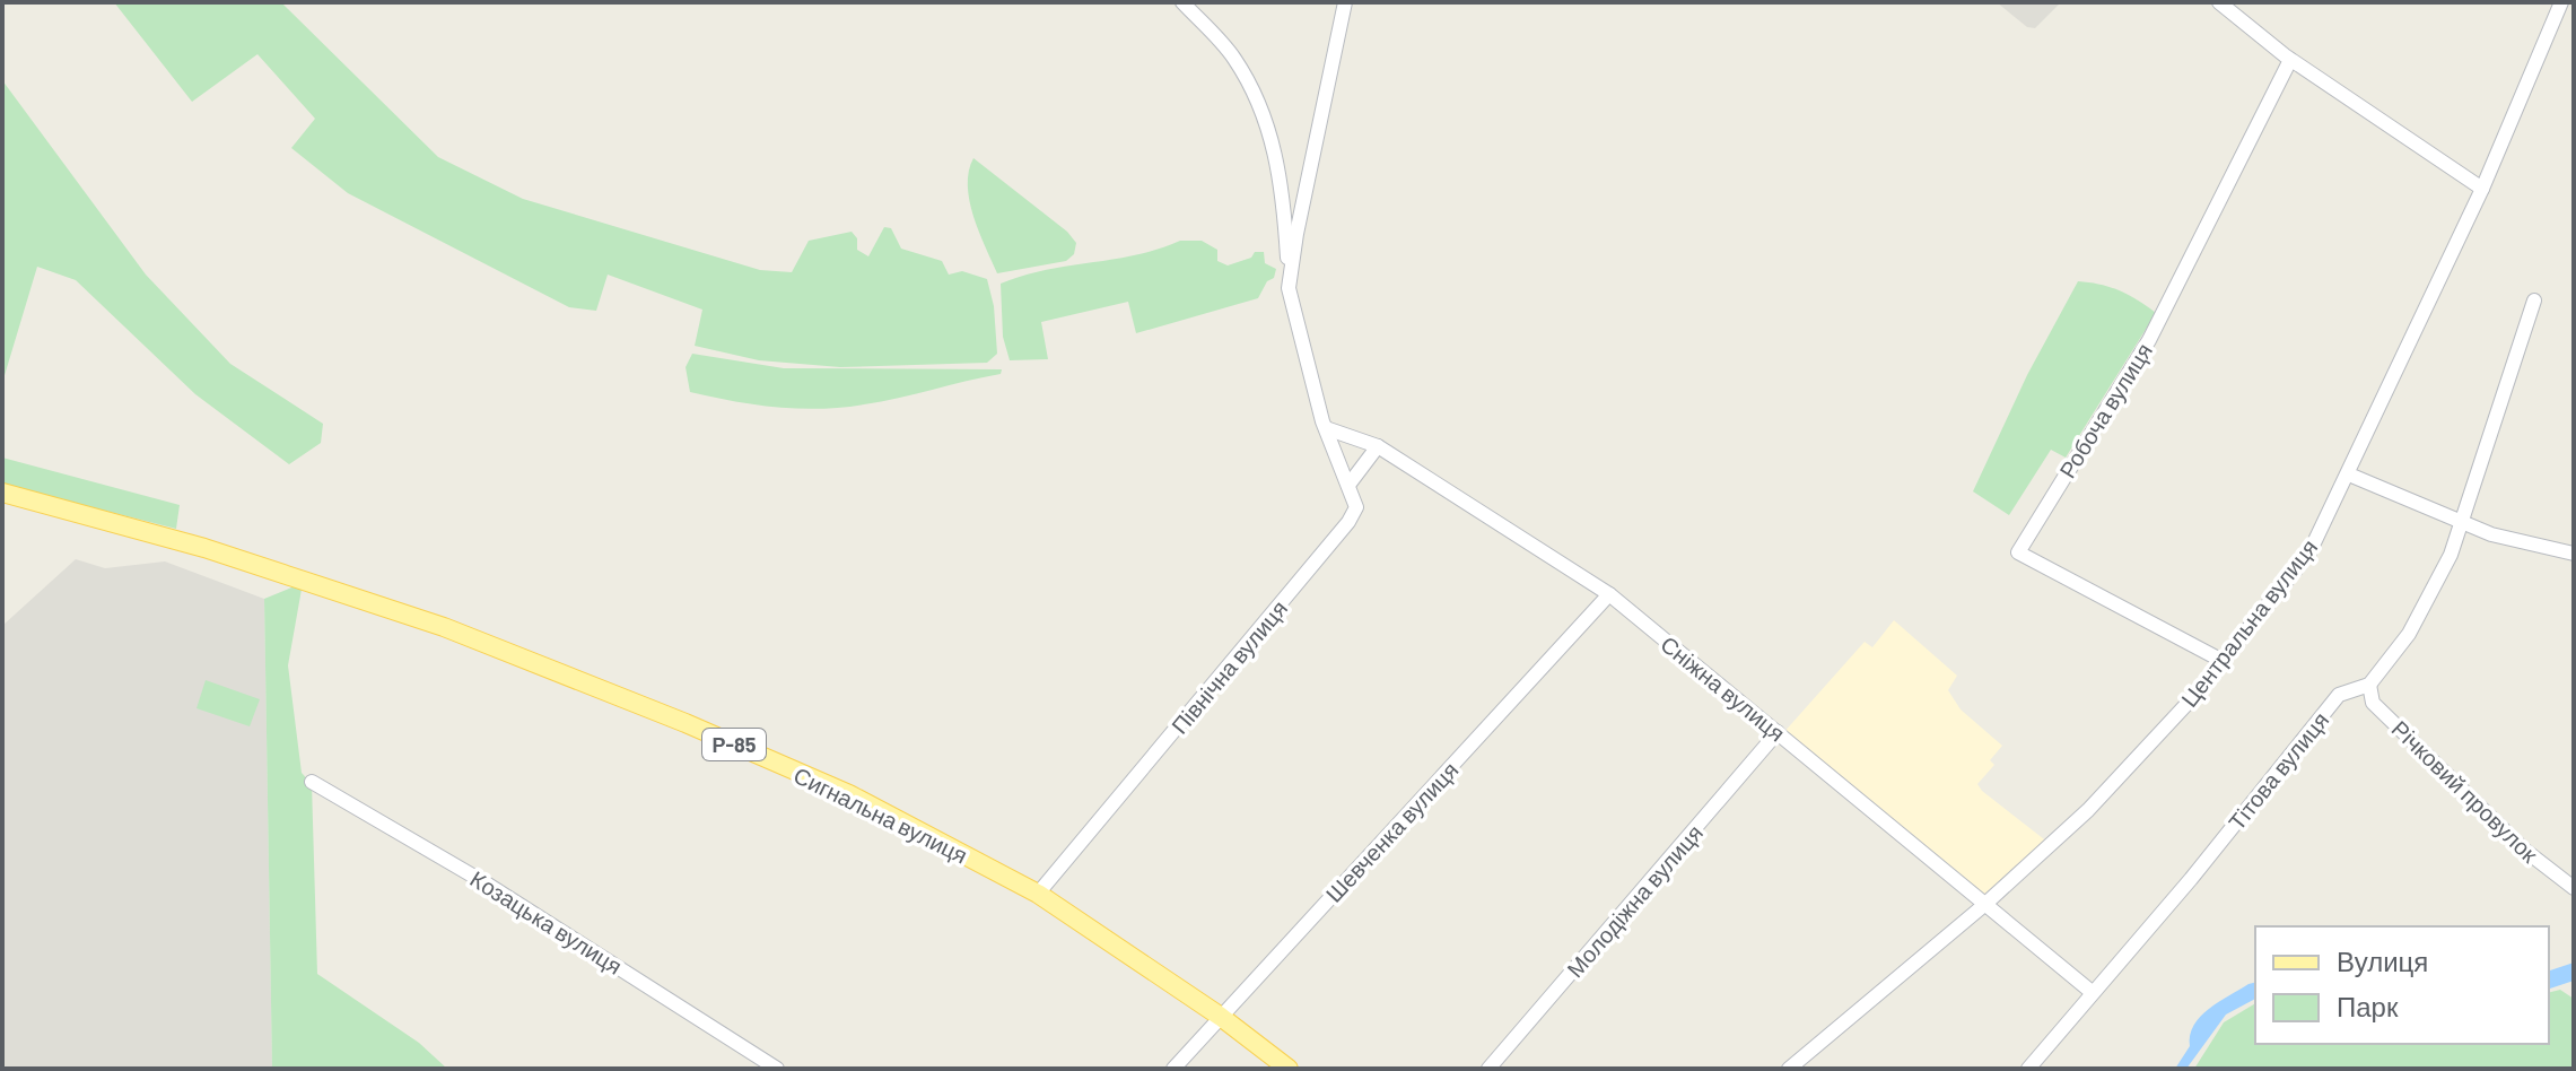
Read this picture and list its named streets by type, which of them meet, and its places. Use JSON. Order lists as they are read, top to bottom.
{
  "streets": {
    "main road": ["Р-85", "Сигнальна вулиця"],
    "street": [
      "Робоча вулиця",
      "Центральна вулиця",
      "Північна вулиця",
      "Сніжна вулиця",
      "Тітова вулиця",
      "Річковий провулок",
      "Шевченка вулиця",
      "Молодіжна вулиця",
      "Козацька вулиця"
    ]
  },
  "crossings": [
    ["Робоча вулиця", "Центральна вулиця"],
    ["Центральна вулиця", "Сніжна вулиця"],
    ["Північна вулиця", "Сніжна вулиця"],
    ["Північна вулиця", "Сигнальна вулиця"],
    ["Сніжна вулиця", "Тітова вулиця"],
    ["Сніжна вулиця", "Шевченка вулиця"],
    ["Сніжна вулиця", "Молодіжна вулиця"],
    ["Тітова вулиця", "Річковий провулок"],
    ["Сигнальна вулиця", "Шевченка вулиця"]
  ],
  "legend": ["Вулиця", "Парк"]
}
